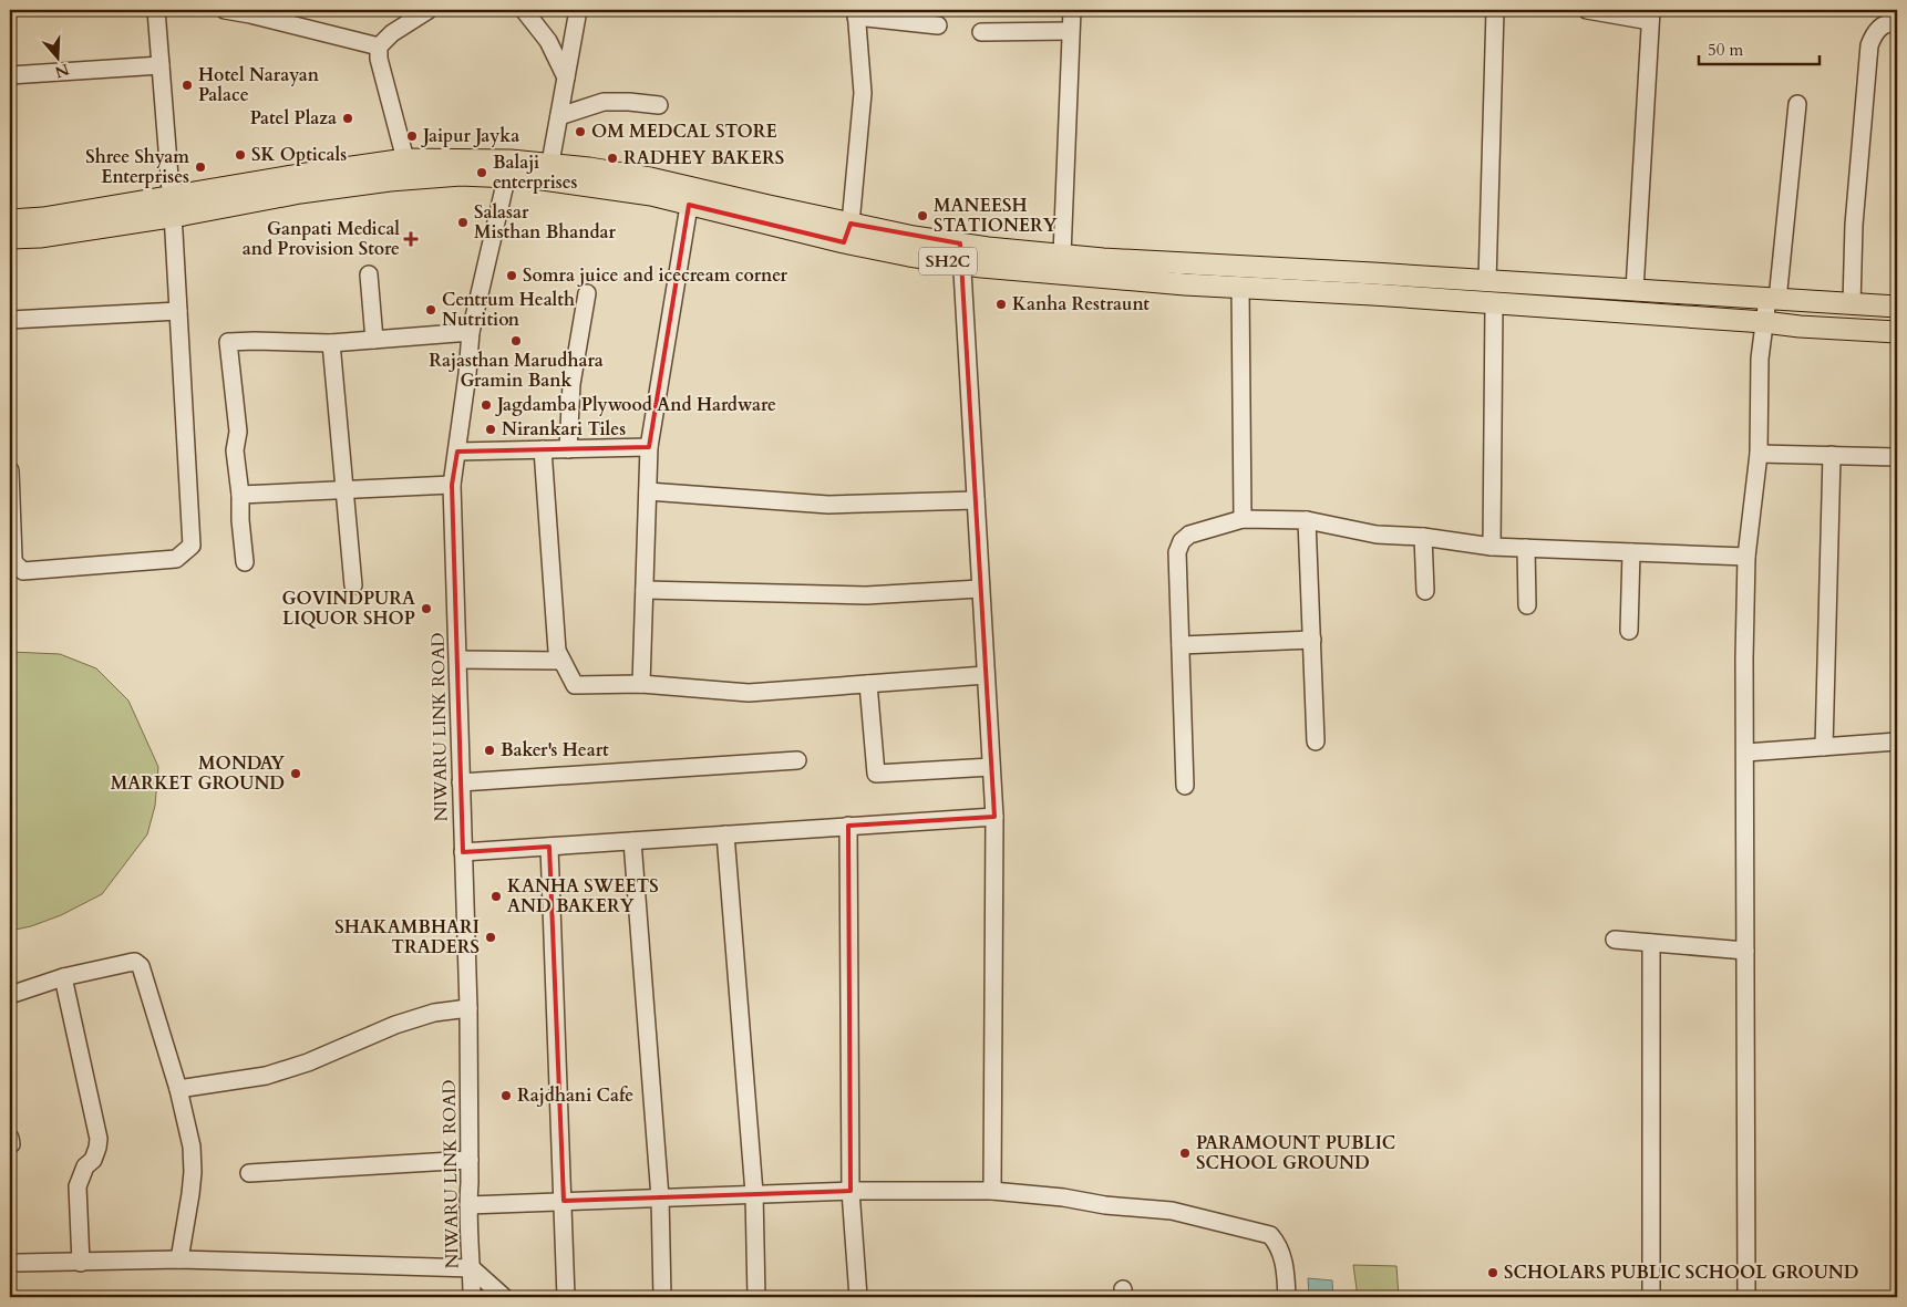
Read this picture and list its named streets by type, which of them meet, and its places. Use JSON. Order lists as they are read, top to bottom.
{
  "streets": {
    "main road": ["SH2C"],
    "street": ["NIWARU LINK ROAD"]
  },
  "crossings": [
    ["SH2C", "NIWARU LINK ROAD"]
  ],
  "places": {
    "other": [
      "Hotel Narayan Palace",
      "Patel Plaza",
      "OM MEDCAL STORE",
      "Jaipur Jayka",
      "SK Opticals",
      "RADHEY BAKERS",
      "Shree Shyam Enterprises",
      "Balaji enterprises",
      "MANEESH STATIONERY",
      "Salasar Misthan Bhandar",
      "Somra juice and icecream corner",
      "Kanha Restraunt",
      "Centrum Health Nutrition",
      "Rajasthan Marudhara Gramin Bank",
      "Jagdamba Plywood And Hardware",
      "Nirankari Tiles",
      "GOVINDPURA LIQUOR SHOP",
      "Baker's Heart",
      "MONDAY MARKET GROUND",
      "KANHA SWEETS AND BAKERY",
      "SHAKAMBHARI TRADERS",
      "Rajdhani Cafe",
      "PARAMOUNT PUBLIC SCHOOL GROUND",
      "SCHOLARS PUBLIC SCHOOL GROUND"
    ],
    "health": ["Ganpati Medical and Provision Store"]
  },
  "scale_bar": "50 m",
  "north": "bottom"
}
